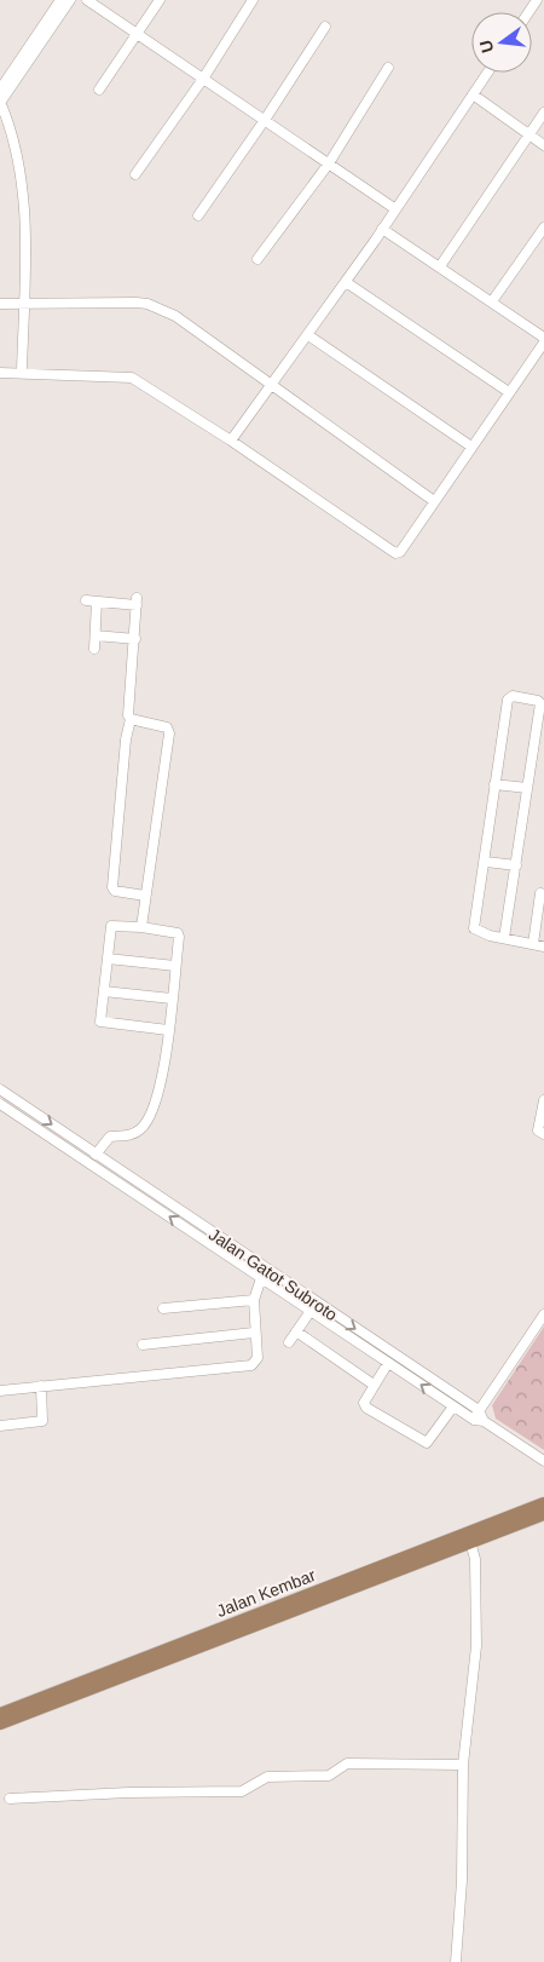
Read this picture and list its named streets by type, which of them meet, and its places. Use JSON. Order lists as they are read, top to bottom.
{
  "streets": {
    "main road": ["Jalan Kembar"],
    "street": ["Jalan Gatot Subroto"]
  },
  "north": "left"
}
